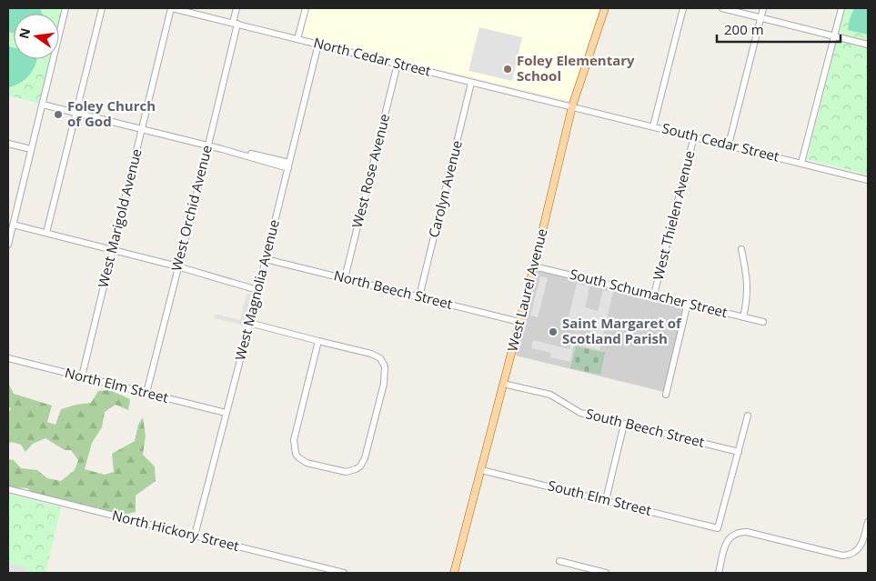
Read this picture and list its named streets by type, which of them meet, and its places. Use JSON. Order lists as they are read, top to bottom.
{
  "streets": {
    "main road": ["West Laurel Avenue"],
    "street": [
      "North Cedar Street",
      "South Cedar Street",
      "West Rose Avenue",
      "Carolyn Avenue",
      "West Orchid Avenue",
      "West Thielen Avenue",
      "West Marigold Avenue",
      "West Magnolia Avenue",
      "North Beech Street",
      "South Schumacher Street",
      "North Elm Street",
      "South Beech Street",
      "South Elm Street",
      "North Hickory Street"
    ]
  },
  "crossings": [
    ["North Cedar Street", "South Cedar Street"],
    ["North Cedar Street", "West Rose Avenue"],
    ["North Cedar Street", "Carolyn Avenue"],
    ["North Cedar Street", "West Orchid Avenue"],
    ["North Cedar Street", "West Marigold Avenue"],
    ["North Cedar Street", "West Magnolia Avenue"],
    ["North Cedar Street", "West Laurel Avenue"],
    ["South Cedar Street", "West Thielen Avenue"],
    ["South Cedar Street", "West Laurel Avenue"],
    ["West Rose Avenue", "North Beech Street"],
    ["Carolyn Avenue", "North Beech Street"],
    ["West Orchid Avenue", "North Elm Street"],
    ["West Thielen Avenue", "South Schumacher Street"],
    ["West Marigold Avenue", "North Elm Street"],
    ["West Magnolia Avenue", "North Beech Street"],
    ["West Magnolia Avenue", "North Elm Street"],
    ["West Magnolia Avenue", "North Hickory Street"],
    ["North Beech Street", "West Laurel Avenue"],
    ["West Laurel Avenue", "South Schumacher Street"],
    ["West Laurel Avenue", "South Beech Street"],
    ["West Laurel Avenue", "South Elm Street"],
    ["South Beech Street", "South Elm Street"]
  ],
  "places": ["Foley Elementary School", "Foley Church of God", "Saint Margaret of Scotland Parish"],
  "scale_bar": "200 m",
  "north": "left"
}
